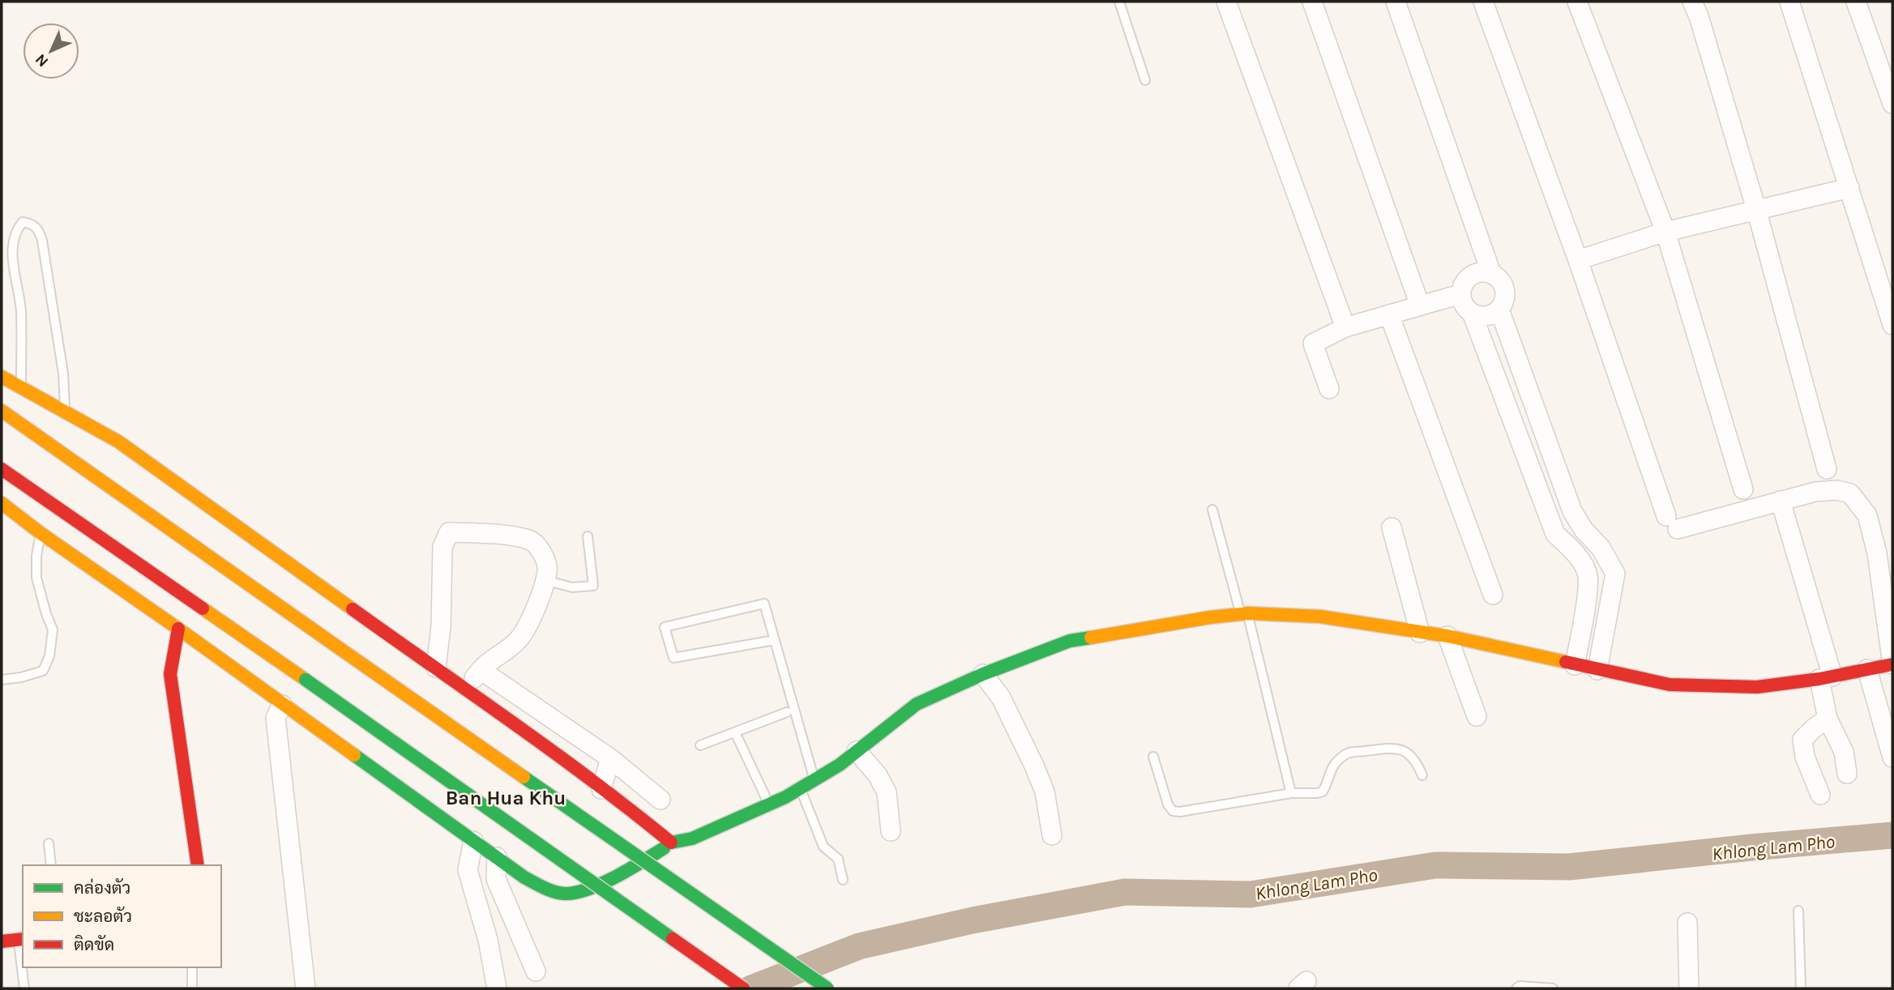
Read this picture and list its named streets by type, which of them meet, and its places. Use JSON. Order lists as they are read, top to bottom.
{
  "districts": ["Ban Hua Khu"],
  "water": ["Khlong Lam Pho"],
  "legend": ["คล่องตัว", "ชะลอตัว", "ติดขัด"],
  "north": "bottom left"
}
